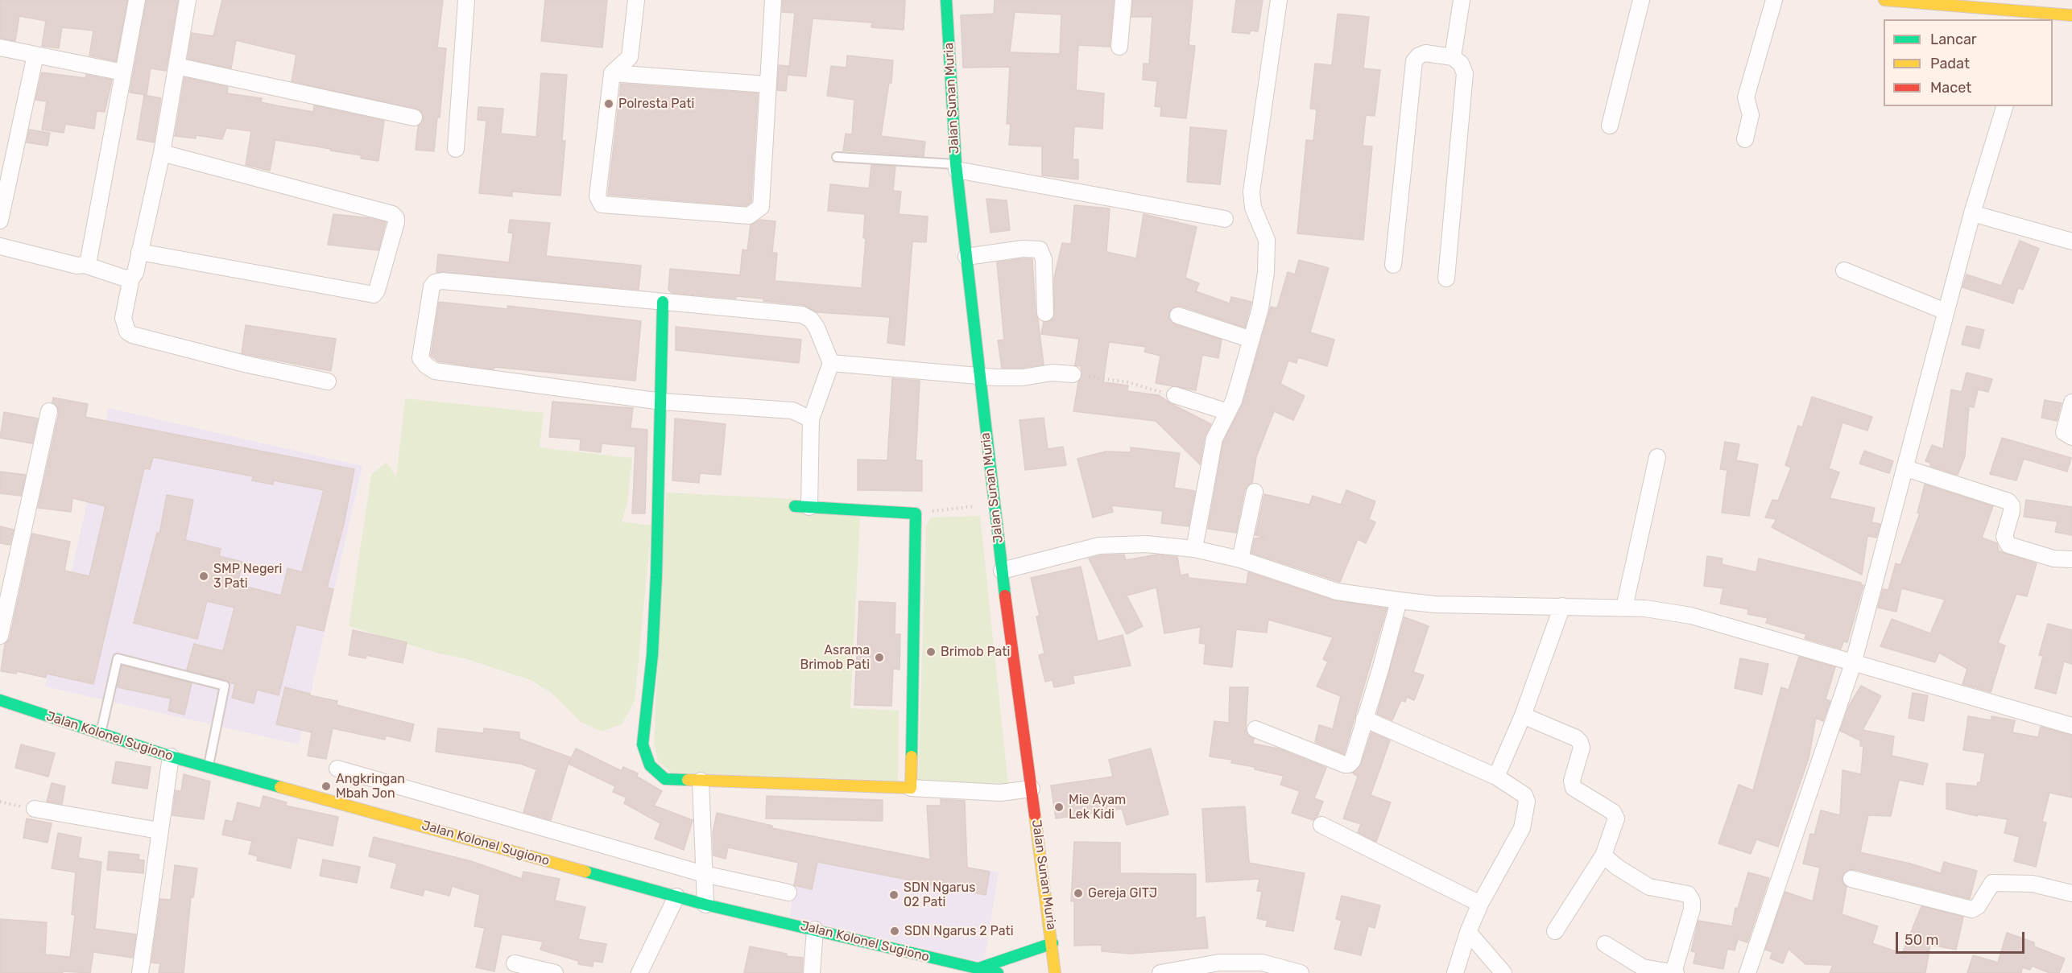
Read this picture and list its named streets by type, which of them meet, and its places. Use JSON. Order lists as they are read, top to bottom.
{
  "streets": {
    "main road": ["Jalan Sunan Muria", "Jalan Kolonel Sugiono"]
  },
  "places": [
    "Polresta Pati",
    "SMP Negeri 3 Pati",
    "Brimob Pati",
    "Asrama Brimob Pati",
    "Angkringan Mbah Jon",
    "Mie Ayam Lek Kidi",
    "Gereja GITJ",
    "SDN Ngarus 02 Pati",
    "SDN Ngarus 2 Pati"
  ],
  "legend": ["Lancar", "Padat", "Macet"],
  "scale_bar": "50 m"
}
